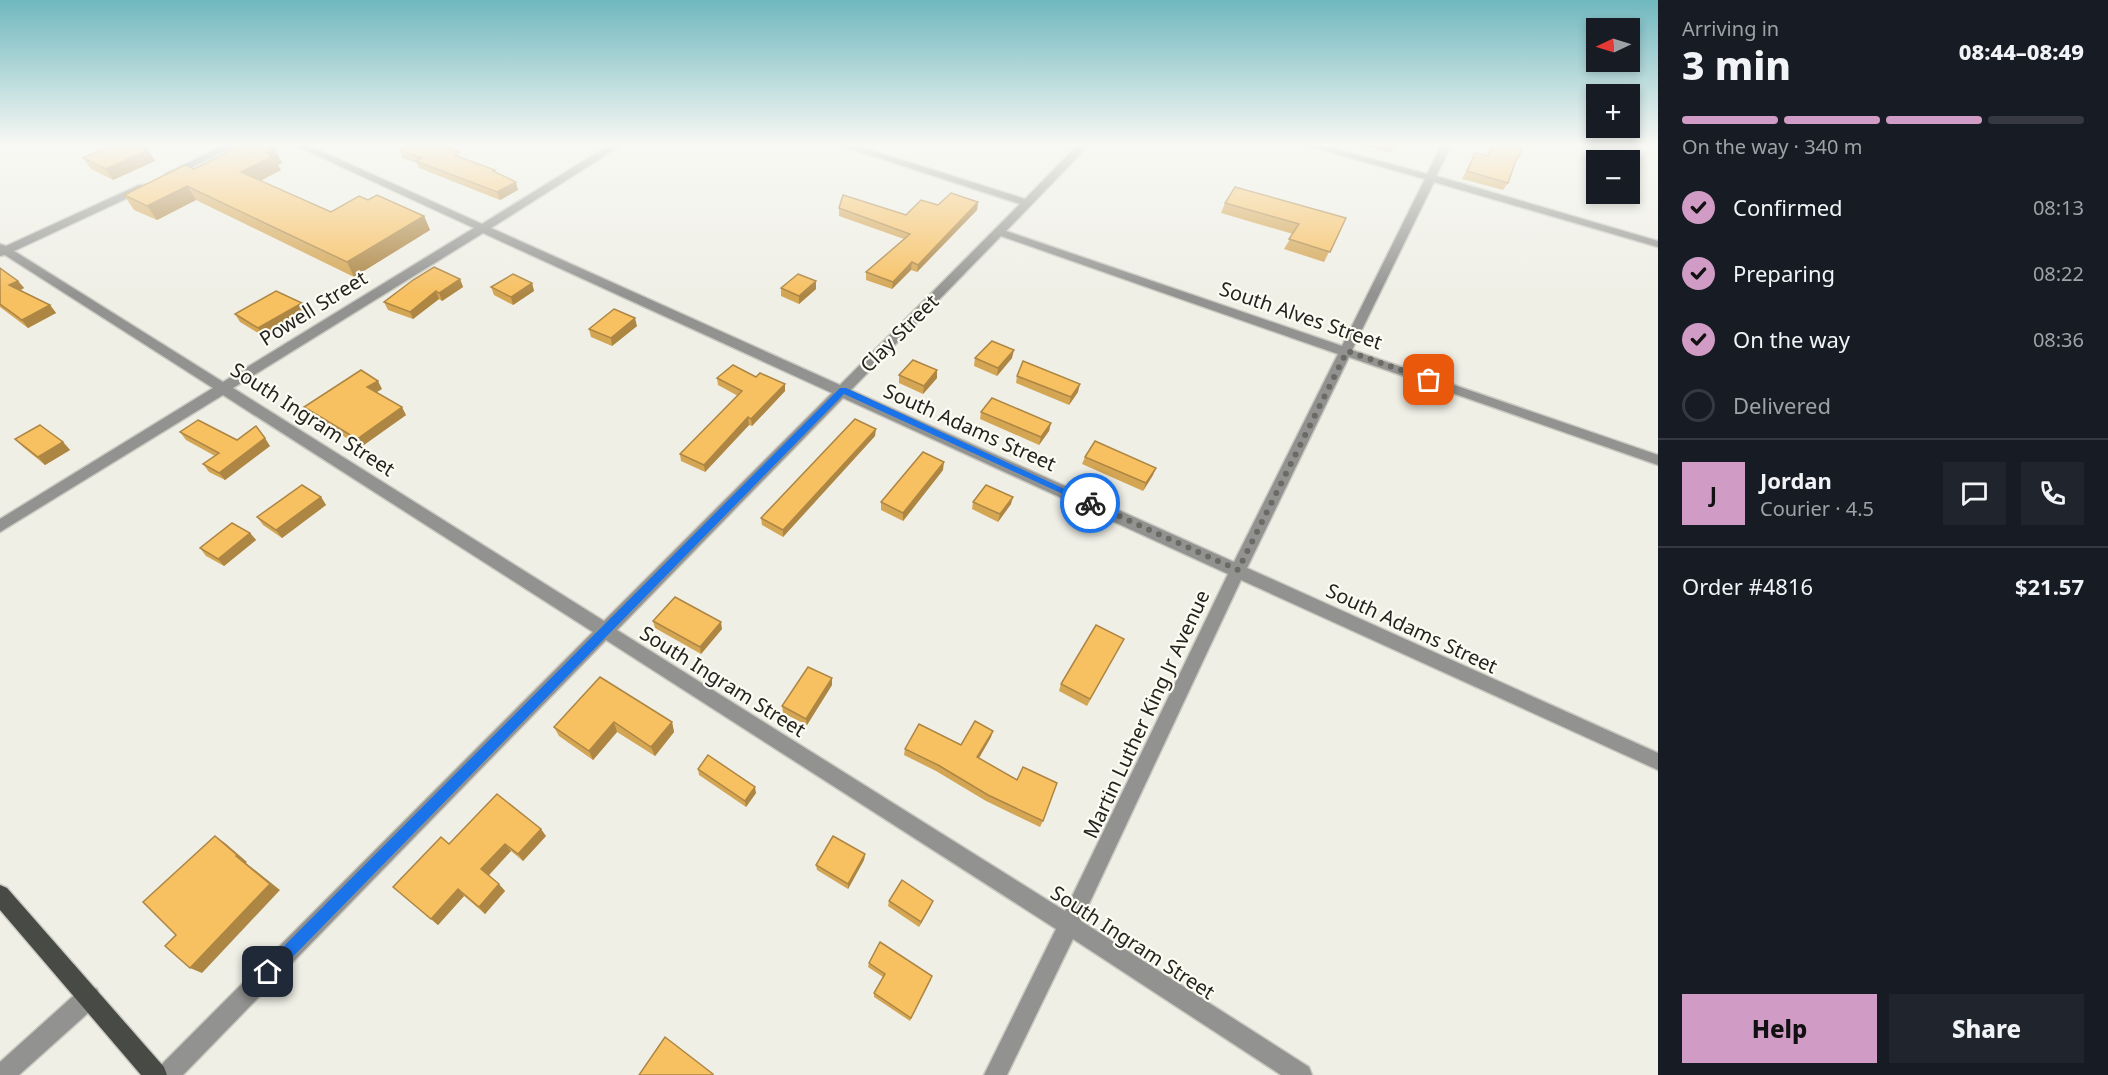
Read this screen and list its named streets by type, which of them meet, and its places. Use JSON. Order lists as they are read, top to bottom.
{
  "streets": {
    "street": [
      "Powell Street",
      "South Alves Street",
      "Clay Street",
      "South Ingram Street",
      "South Adams Street",
      "Martin Luther King Jr Avenue"
    ]
  },
  "crossings": [
    ["Powell Street", "South Ingram Street"],
    ["Powell Street", "South Adams Street"],
    ["South Alves Street", "Clay Street"],
    ["South Alves Street", "Martin Luther King Jr Avenue"],
    ["Clay Street", "South Ingram Street"],
    ["Clay Street", "South Adams Street"],
    ["South Ingram Street", "Martin Luther King Jr Avenue"],
    ["South Adams Street", "Martin Luther King Jr Avenue"]
  ],
  "north": "left",
  "page": {
    "heading": ["3 min", "Arriving in", "08:44–08:49"],
    "panel": [
      "Jordan",
      "Courier · 4.5",
      "Order #4816",
      "$21.57"
    ],
    "map_buttons": ["+", "−"],
    "bar": "On the way · 340 m",
    "list": [
      ["Confirmed", "08:13"],
      ["Preparing", "08:22"],
      ["On the way", "08:36"],
      "Delivered"
    ],
    "round": "J",
    "buttons": ["Help", "Share"]
  }
}
